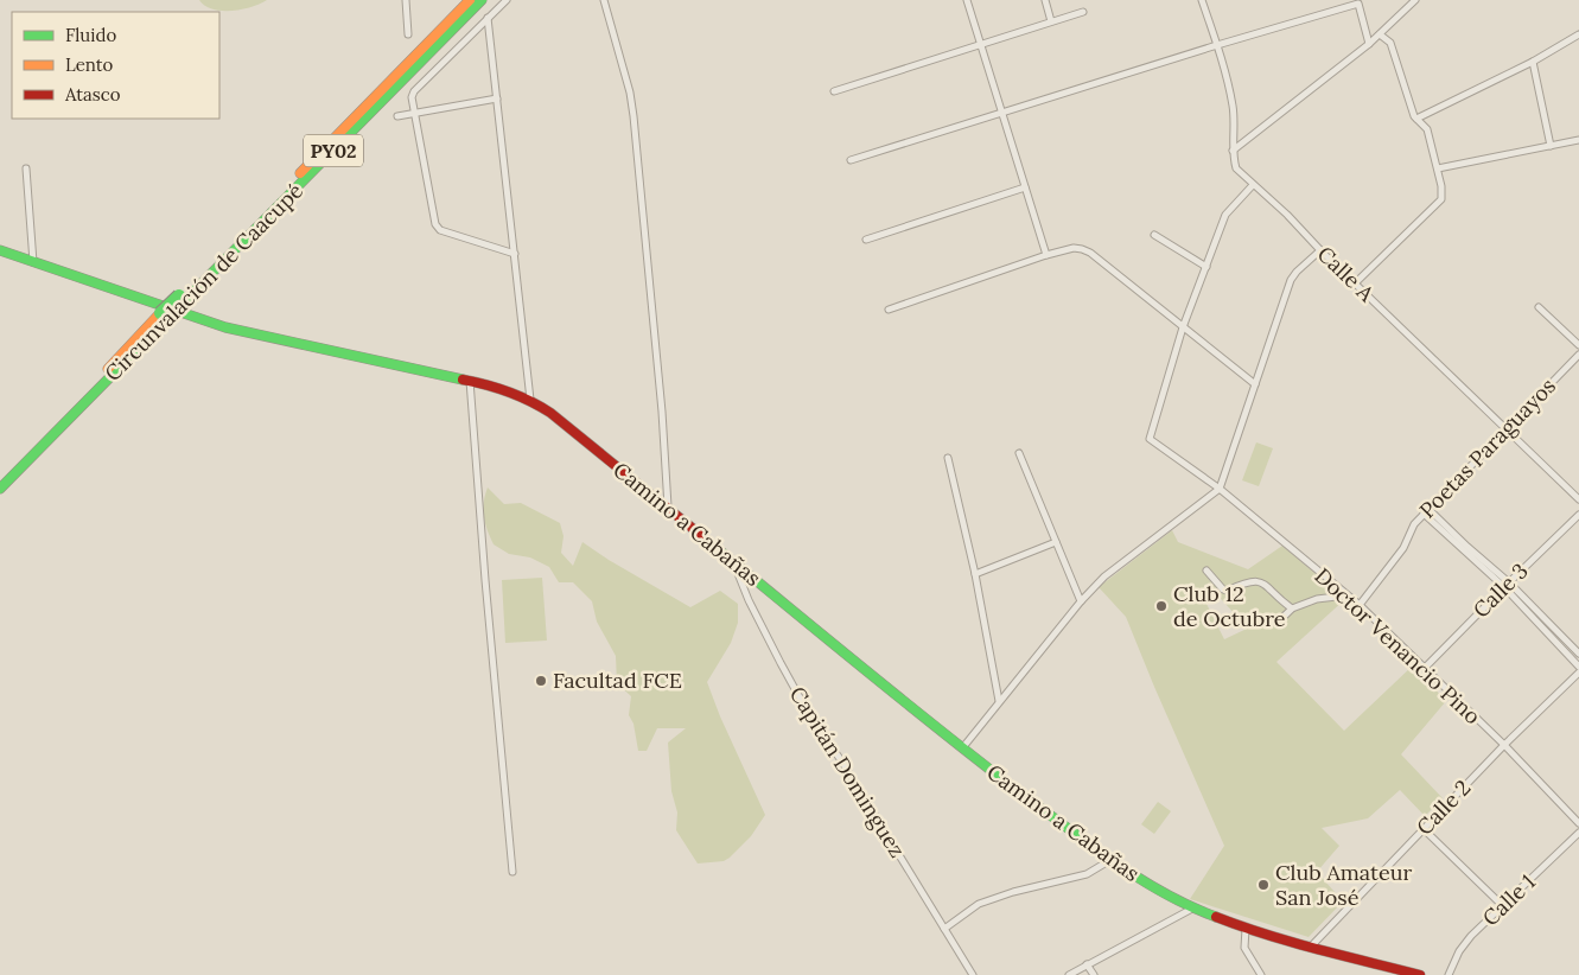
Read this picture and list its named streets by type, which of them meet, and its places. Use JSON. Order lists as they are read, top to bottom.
{
  "streets": {
    "main road": ["PY02", "Circunvalación de Caacupé", "Camino a Cabañas"],
    "street": [
      "Calle A",
      "Poetas Paraguayos",
      "Calle 3",
      "Doctor Venancio Pino",
      "Capitán Dominguez",
      "Calle 2",
      "Calle 1"
    ]
  },
  "crossings": [
    ["Calle A", "Poetas Paraguayos"],
    ["Poetas Paraguayos", "Doctor Venancio Pino"],
    ["Camino a Cabañas", "Capitán Dominguez"],
    ["Camino a Cabañas", "Calle 2"],
    ["Calle 3", "Doctor Venancio Pino"],
    ["Doctor Venancio Pino", "Calle 2"]
  ],
  "places": ["Club 12 de Octubre", "Facultad FCE", "Club Amateur San José"],
  "legend": ["Fluido", "Lento", "Atasco"]
}
